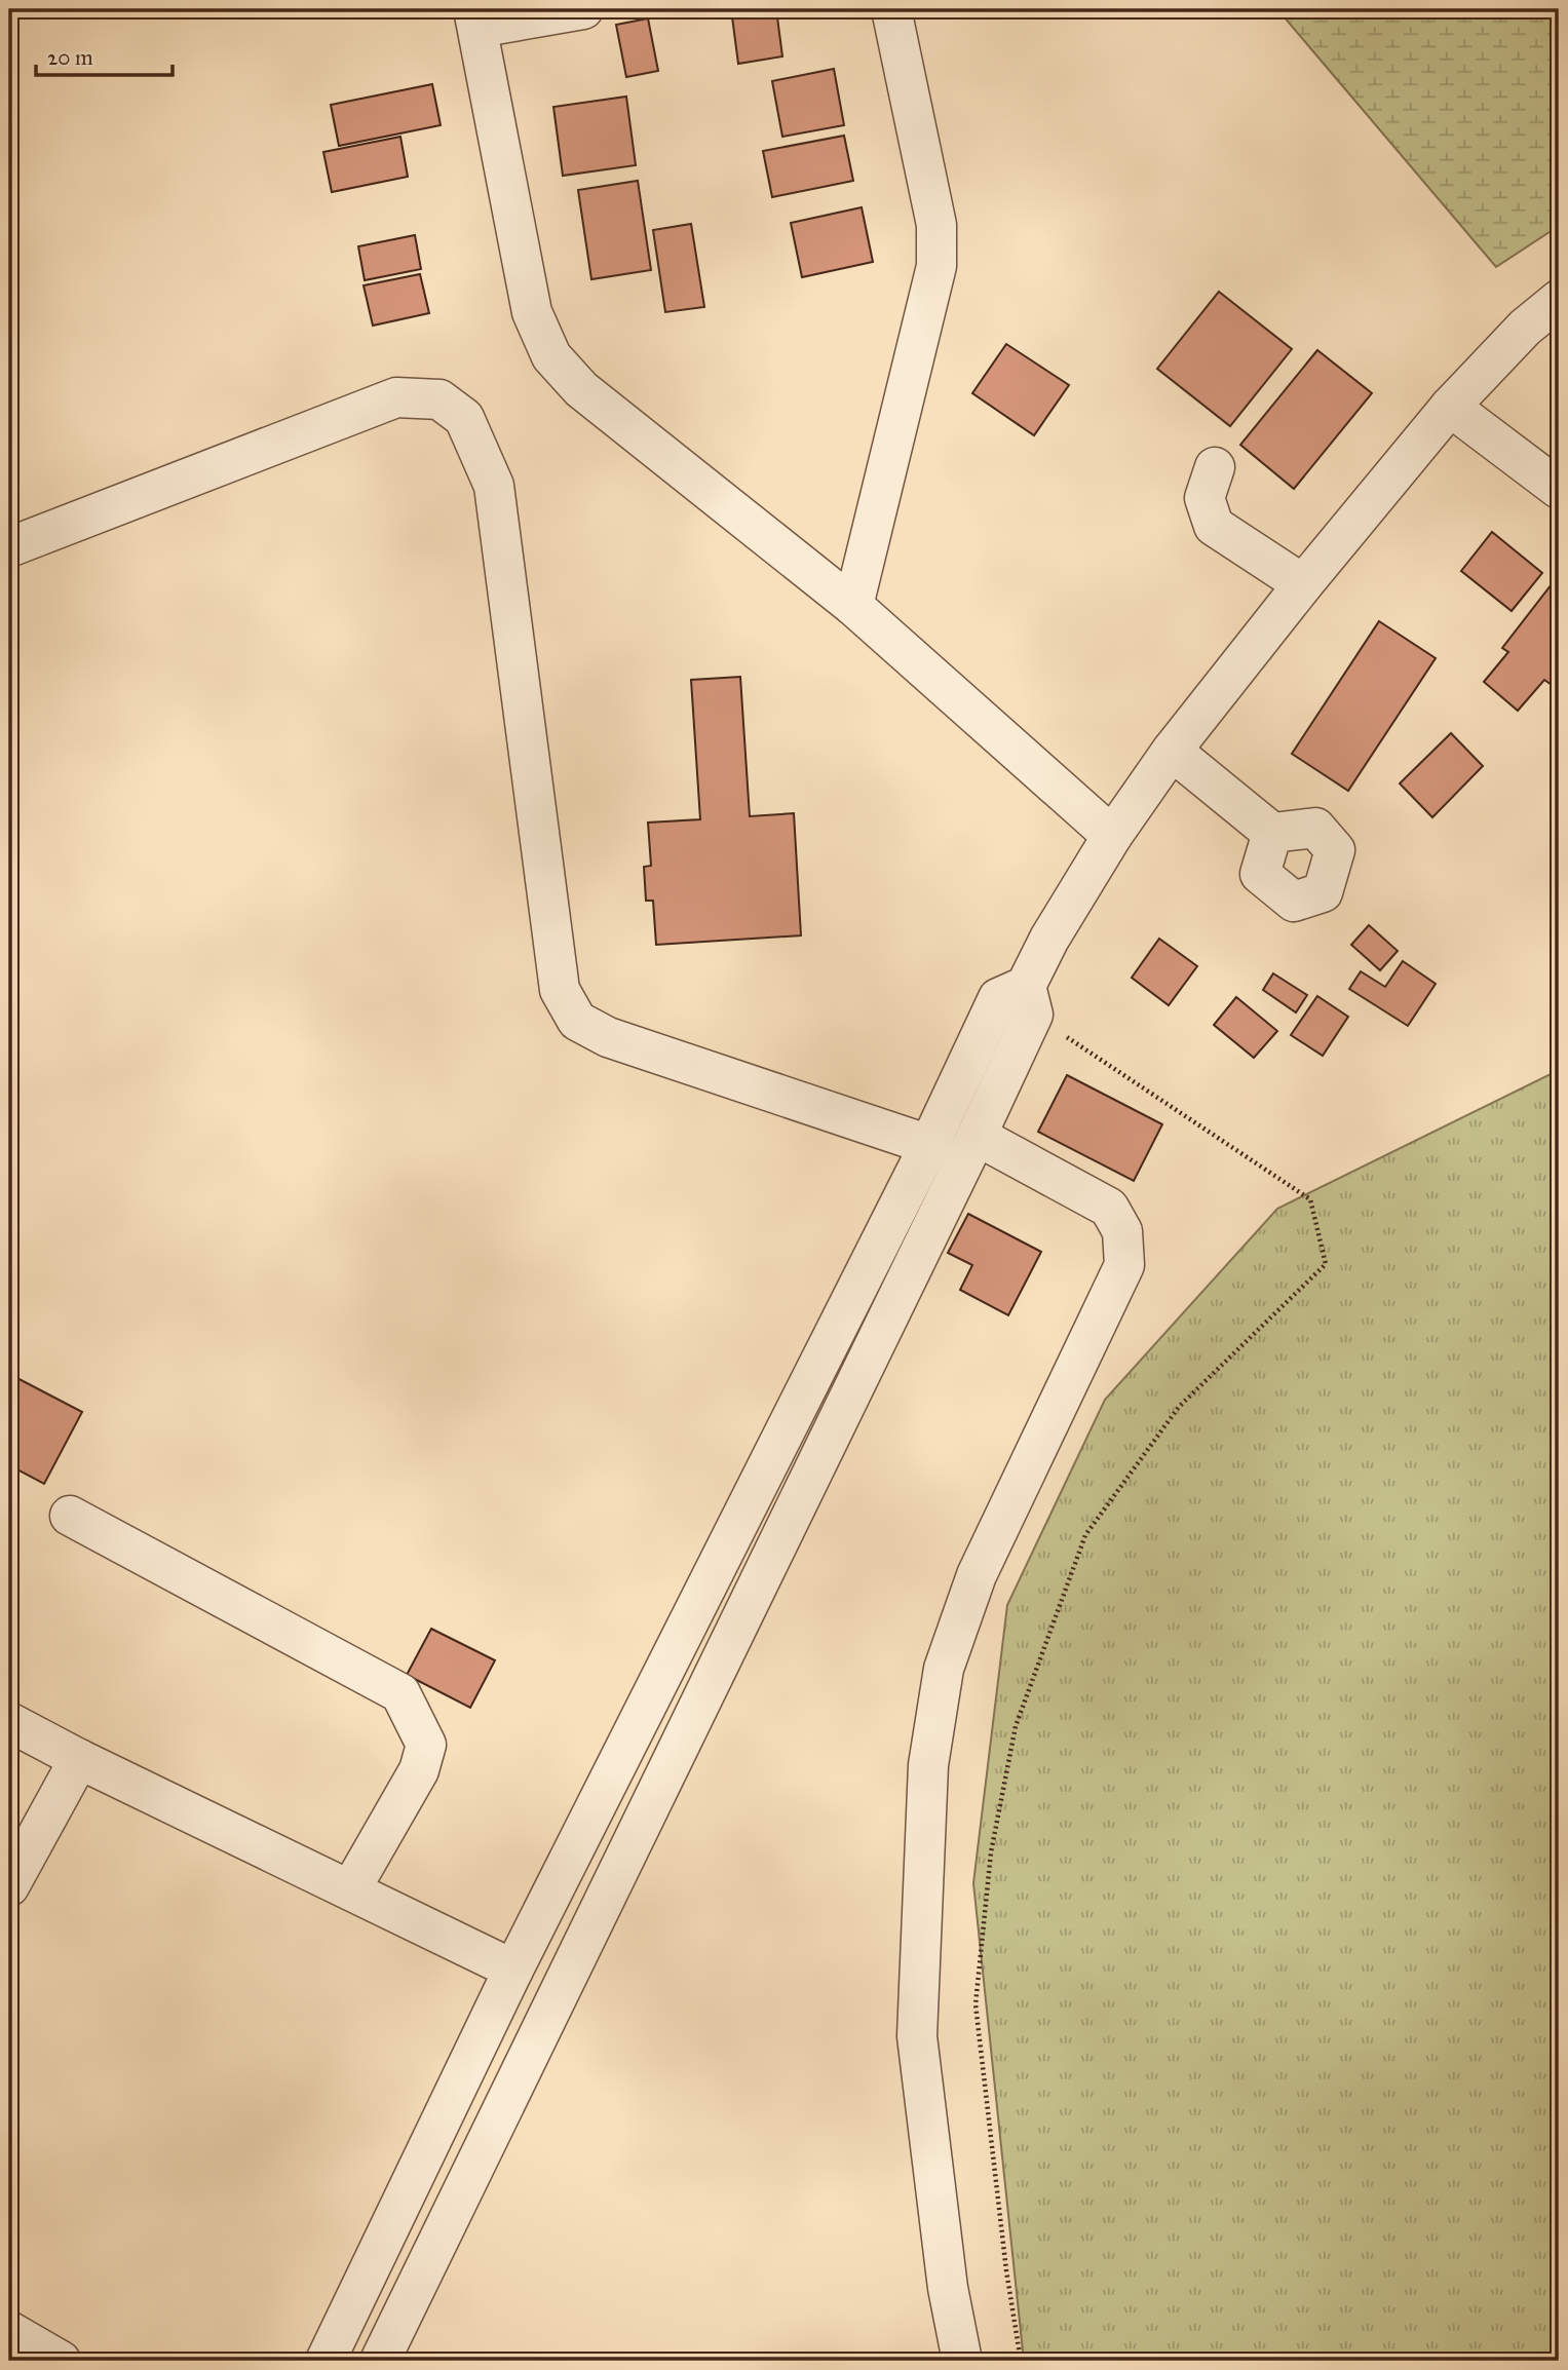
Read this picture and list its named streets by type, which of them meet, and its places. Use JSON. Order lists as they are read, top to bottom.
{
  "scale_bar": "20 m"
}
